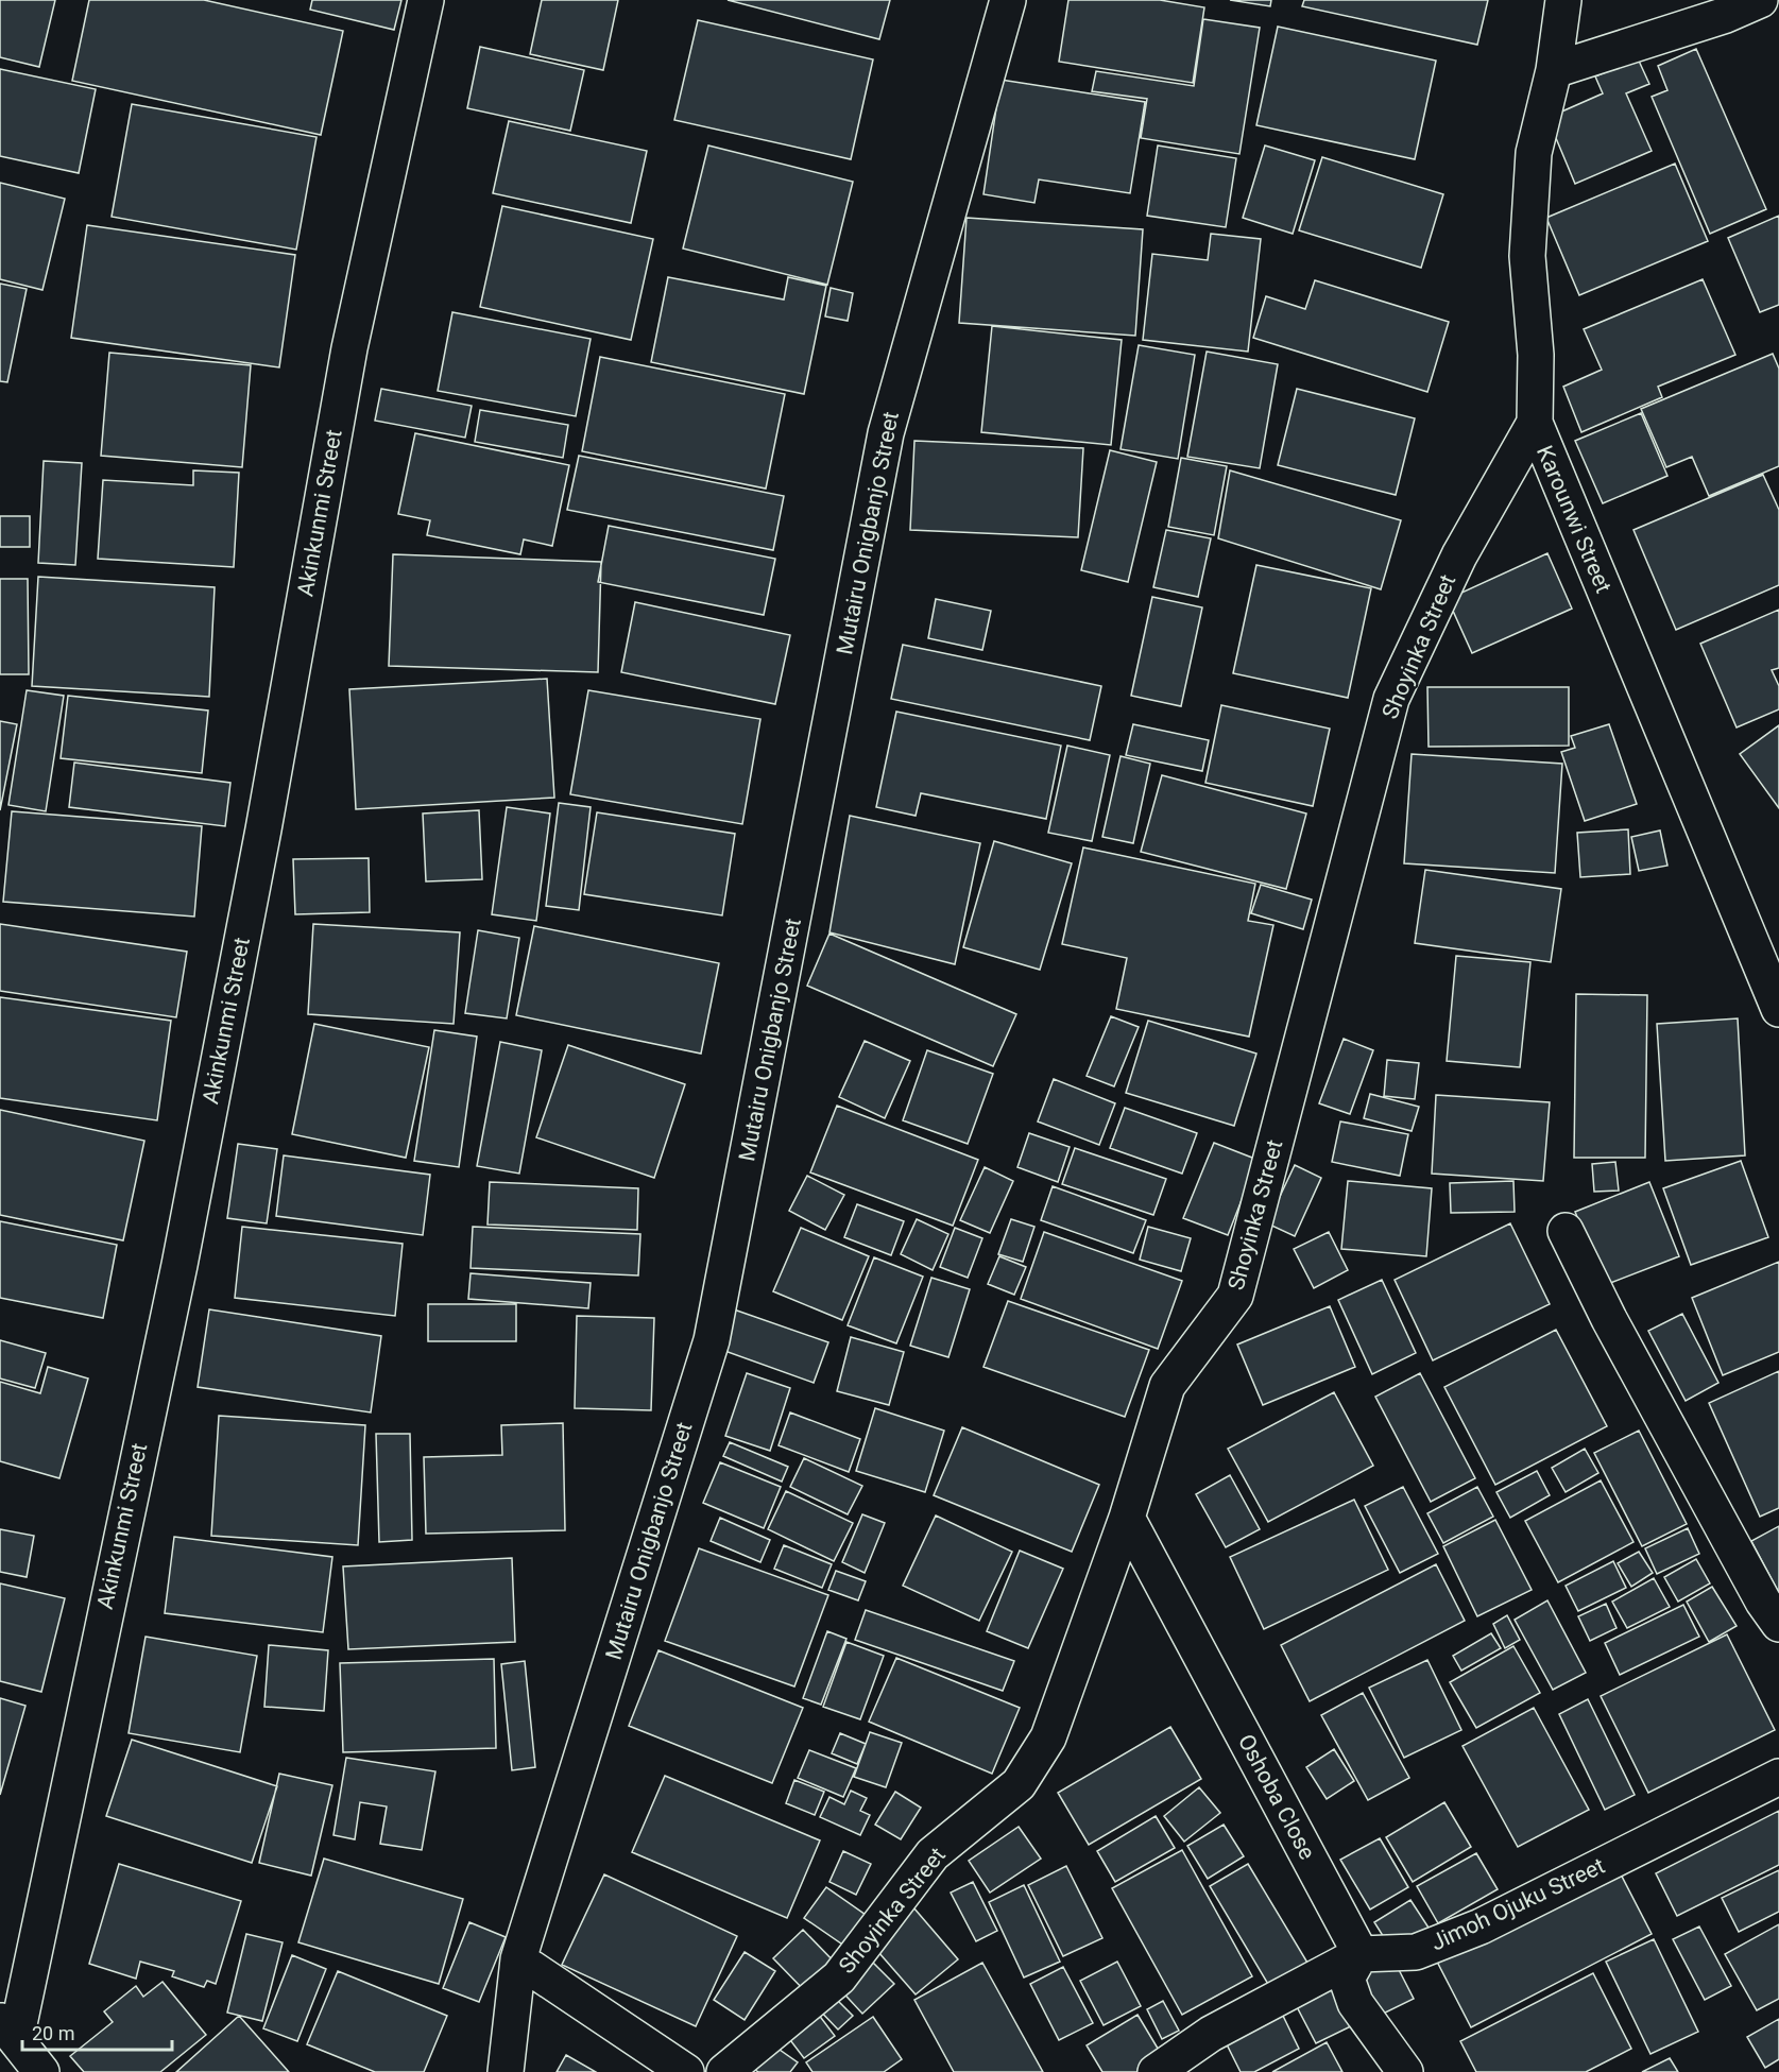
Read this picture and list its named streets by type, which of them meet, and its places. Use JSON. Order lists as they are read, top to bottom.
{
  "streets": {
    "street": [
      "Akinkunmi Street",
      "Karounwi Street",
      "Mutairu Onigbanjo Street",
      "Shoyinka Street",
      "Oshoba Close",
      "Jimoh Ojuku Street"
    ]
  },
  "crossings": [
    ["Karounwi Street", "Shoyinka Street"],
    ["Shoyinka Street", "Oshoba Close"],
    ["Oshoba Close", "Jimoh Ojuku Street"]
  ],
  "scale_bar": "20 m"
}
